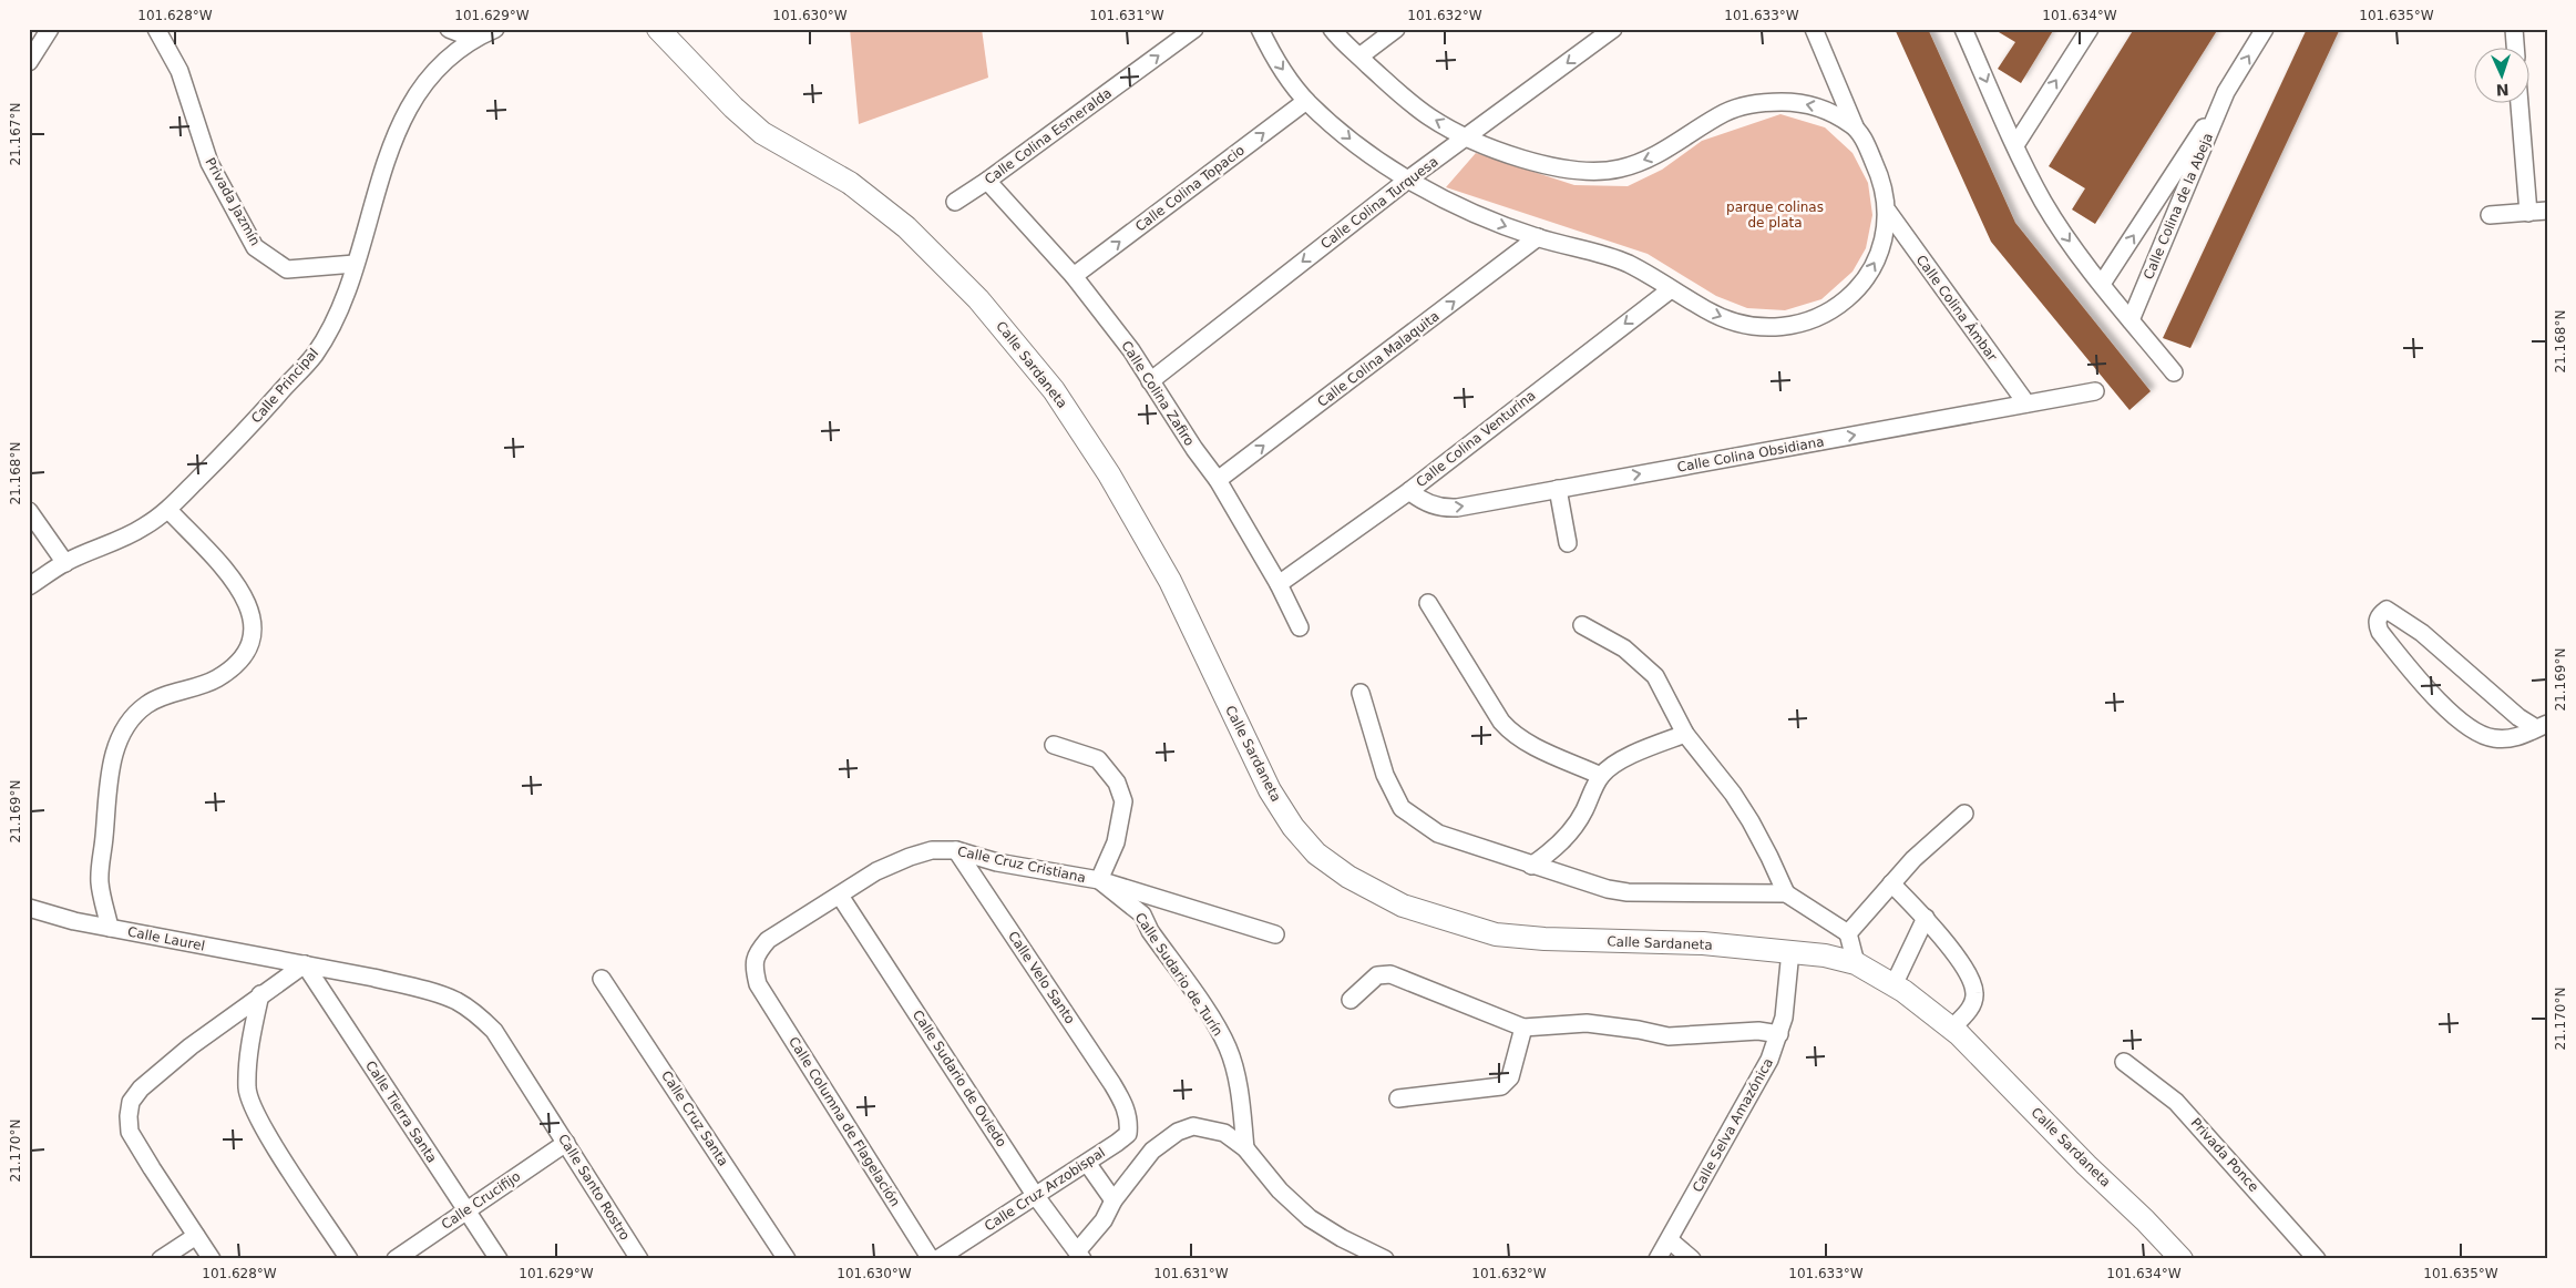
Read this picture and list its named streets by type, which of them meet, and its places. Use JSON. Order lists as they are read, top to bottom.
{
  "streets": {
    "street": [
      "Calle Colina Esmeralda",
      "Calle Colina Topacio",
      "Privada Jazmín",
      "Calle Colina Turquesa",
      "Calle Colina de la Abeja",
      "Calle Colina Ámbar",
      "Calle Colina Malaquita",
      "Calle Sardaneta",
      "Calle Principal",
      "Calle Colina Zafiro",
      "Calle Colina Venturina",
      "Calle Colina Obsidiana",
      "Calle Cruz Cristiana",
      "Calle Laurel",
      "Calle Sudario de Turín",
      "Calle Velo Santo",
      "Calle Sudario de Oviedo",
      "Calle Tierra Santa",
      "Calle Cruz Santa",
      "Calle Columna de Flagelación",
      "Calle Selva Amazónica",
      "Privada Ponce",
      "Calle Santo Rostro",
      "Calle Cruz Arzobispal",
      "Calle Crucifijo"
    ]
  },
  "crossings": [
    ["Calle Colina Esmeralda", "Calle Colina Zafiro"],
    ["Calle Colina Topacio", "Calle Colina Zafiro"],
    ["Privada Jazmín", "Calle Principal"],
    ["Calle Colina Turquesa", "Calle Colina Zafiro"],
    ["Calle Colina Ámbar", "Calle Colina Obsidiana"],
    ["Calle Colina Malaquita", "Calle Colina Zafiro"],
    ["Calle Sardaneta", "Calle Selva Amazónica"],
    ["Calle Colina Zafiro", "Calle Colina Venturina"],
    ["Calle Colina Venturina", "Calle Colina Obsidiana"],
    ["Calle Cruz Cristiana", "Calle Sudario de Turín"],
    ["Calle Cruz Cristiana", "Calle Velo Santo"],
    ["Calle Cruz Cristiana", "Calle Sudario de Oviedo"],
    ["Calle Cruz Cristiana", "Calle Columna de Flagelación"],
    ["Calle Laurel", "Calle Tierra Santa"],
    ["Calle Laurel", "Calle Santo Rostro"],
    ["Calle Velo Santo", "Calle Cruz Arzobispal"],
    ["Calle Sudario de Oviedo", "Calle Cruz Arzobispal"],
    ["Calle Tierra Santa", "Calle Crucifijo"],
    ["Calle Santo Rostro", "Calle Crucifijo"]
  ],
  "one_way": [
    "Calle Colina Esmeralda",
    "Calle Colina Topacio",
    "Calle Colina Turquesa",
    "Calle Colina Malaquita",
    "Calle Colina Venturina",
    "Calle Colina Obsidiana"
  ],
  "parks": ["parque colinas de plata"],
  "north": "bottom",
  "coordinates": [
    "101.628°W",
    "101.629°W",
    "101.630°W",
    "101.631°W",
    "101.632°W",
    "101.633°W",
    "101.634°W",
    "101.635°W",
    "21.167°N",
    "21.168°N",
    "21.169°N",
    "21.170°N"
  ]
}
